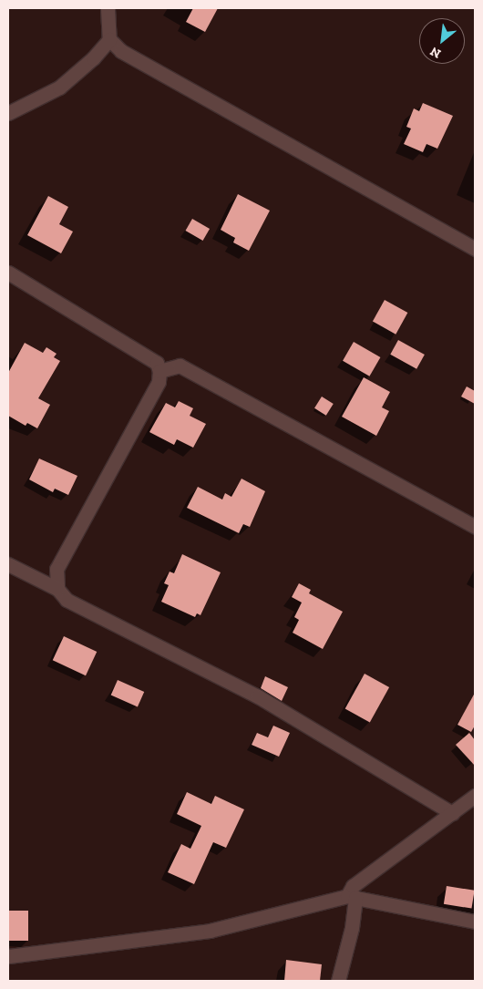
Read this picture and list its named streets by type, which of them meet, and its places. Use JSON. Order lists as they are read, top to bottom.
{
  "north": "bottom left"
}
